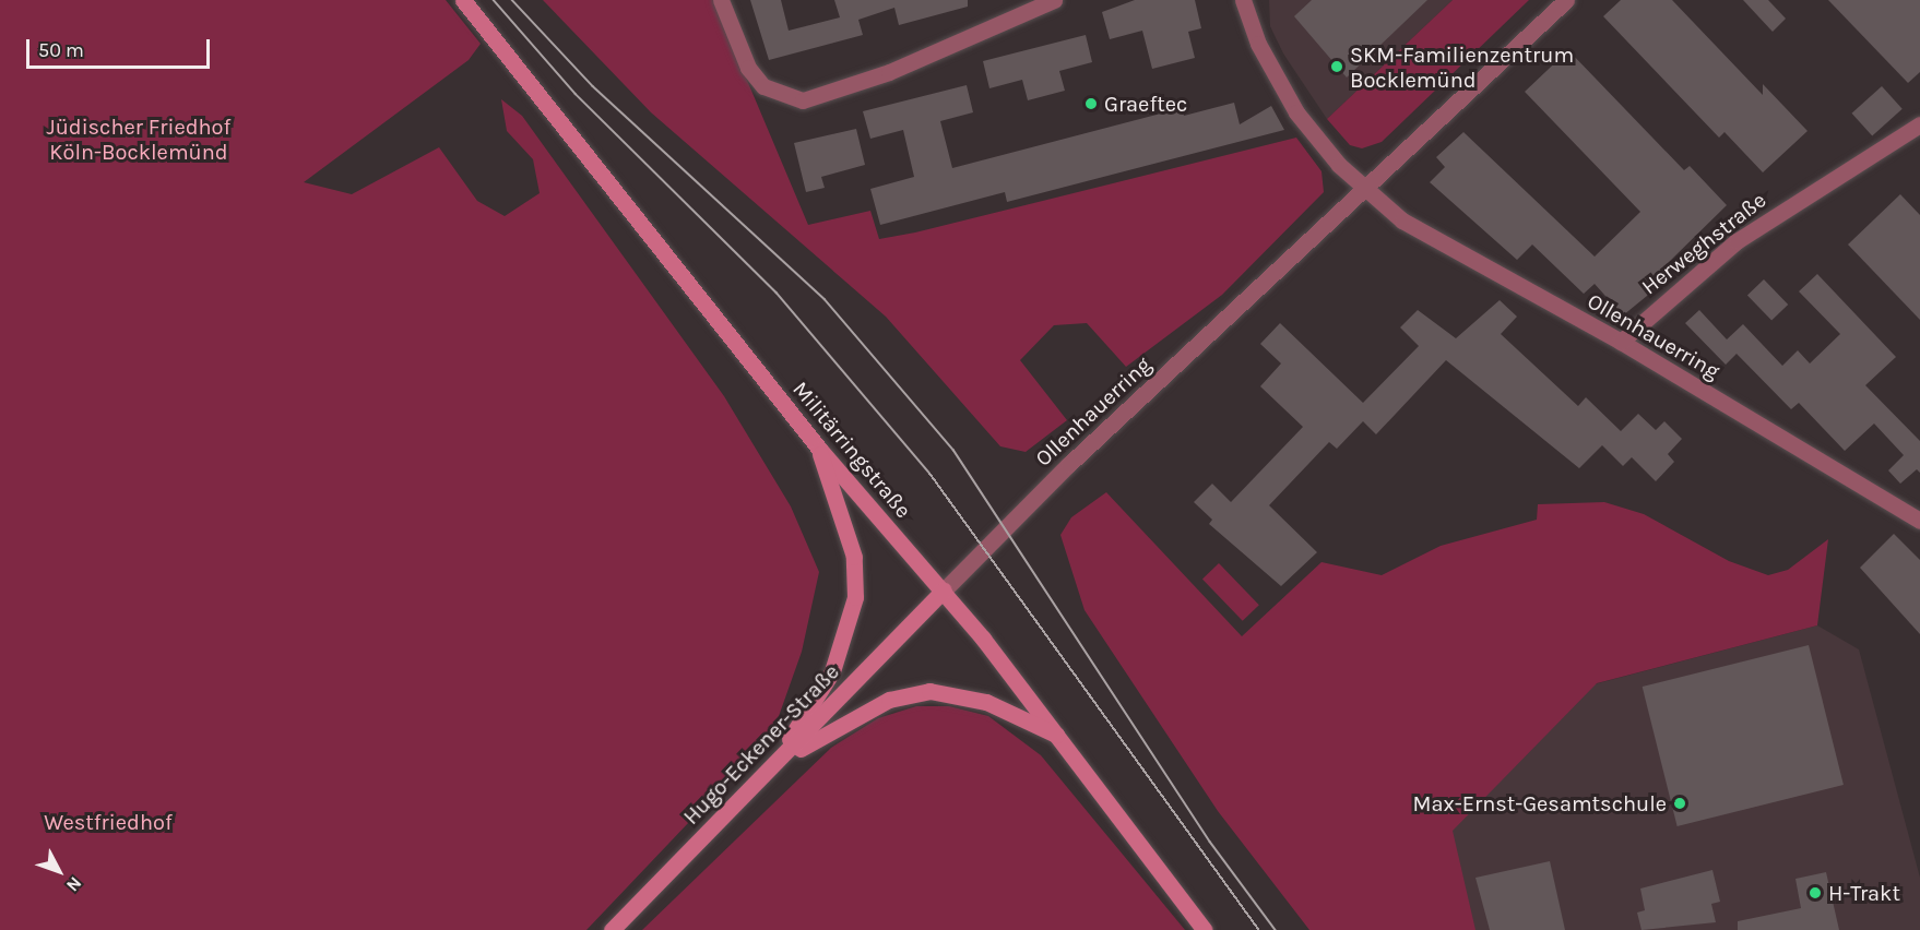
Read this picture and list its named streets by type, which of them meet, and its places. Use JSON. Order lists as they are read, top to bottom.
{
  "streets": {
    "main road": ["Militärringstraße", "Hugo-Eckener-Straße"],
    "street": ["Herweghstraße", "Ollenhauerring"]
  },
  "crossings": [
    ["Herweghstraße", "Ollenhauerring"],
    ["Ollenhauerring", "Militärringstraße"],
    ["Ollenhauerring", "Hugo-Eckener-Straße"],
    ["Militärringstraße", "Hugo-Eckener-Straße"]
  ],
  "parks": ["Jüdischer Friedhof Köln-Bocklemünd", "Westfriedhof"],
  "places": [
    "SKM-Familienzentrum Bocklemünd",
    "Graeftec",
    "Max-Ernst-Gesamtschule",
    "H-Trakt"
  ],
  "scale_bar": "50 m",
  "north": "bottom right"
}
